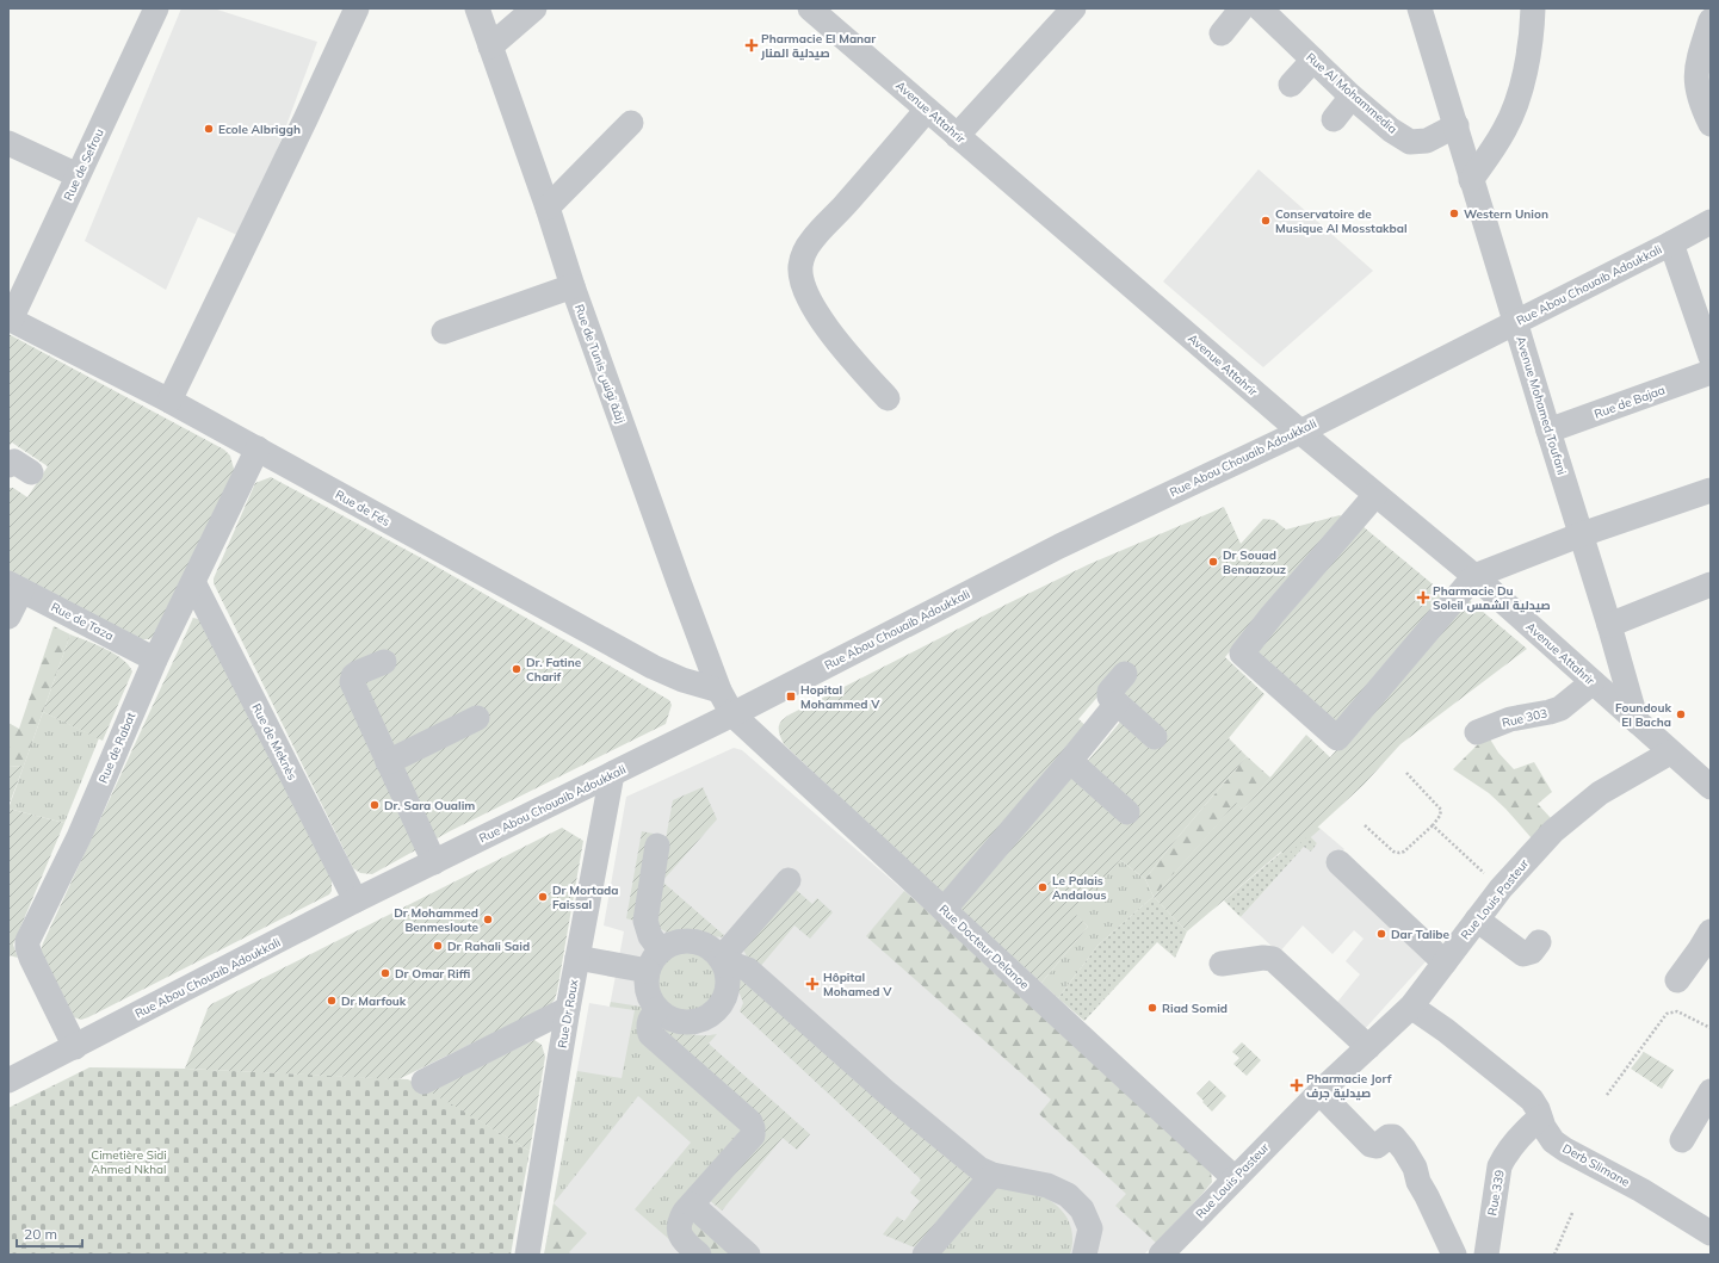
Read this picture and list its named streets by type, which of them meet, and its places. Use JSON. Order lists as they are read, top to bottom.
{
  "streets": {
    "street": [
      "Rue Al Mohammedia",
      "Avenue Attahrir",
      "Rue de Sefrou",
      "Rue Abou Chouaib Adoukkali",
      "Rue de Tunis زنقة تونس",
      "Rue de Bajaa",
      "Avenue Mohamed Toufani",
      "Rue de Fés",
      "Rue de Taza",
      "Rue 303",
      "Rue de Meknès",
      "Rue de Rabat",
      "Rue Louis Pasteur",
      "Rue Docteur Delanoe",
      "Rue Dr Roux",
      "Derb Slimane",
      "Rue 339"
    ]
  },
  "crossings": [
    ["Rue Al Mohammedia", "Avenue Mohamed Toufani"],
    ["Avenue Attahrir", "Rue Abou Chouaib Adoukkali"],
    ["Avenue Attahrir", "Avenue Mohamed Toufani"],
    ["Avenue Attahrir", "Rue 303"],
    ["Avenue Attahrir", "Rue Louis Pasteur"],
    ["Rue de Sefrou", "Rue de Fés"],
    ["Rue Abou Chouaib Adoukkali", "Rue de Tunis زنقة تونس"],
    ["Rue Abou Chouaib Adoukkali", "Avenue Mohamed Toufani"],
    ["Rue Abou Chouaib Adoukkali", "Rue de Meknès"],
    ["Rue Abou Chouaib Adoukkali", "Rue de Rabat"],
    ["Rue Abou Chouaib Adoukkali", "Rue Docteur Delanoe"],
    ["Rue Abou Chouaib Adoukkali", "Rue Dr Roux"],
    ["Rue de Tunis زنقة تونس", "Rue de Fés"],
    ["Rue de Tunis زنقة تونس", "Rue Docteur Delanoe"],
    ["Rue de Bajaa", "Avenue Mohamed Toufani"],
    ["Rue de Fés", "Rue de Rabat"],
    ["Rue de Taza", "Rue de Rabat"],
    ["Rue de Meknès", "Rue de Rabat"],
    ["Rue Louis Pasteur", "Rue Docteur Delanoe"],
    ["Rue Louis Pasteur", "Derb Slimane"],
    ["Derb Slimane", "Rue 339"]
  ],
  "parks": ["Cimetière Sidi Ahmed Nkhal"],
  "places": {
    "health": [
      "Pharmacie El Manar صيدلية المنار",
      "Pharmacie Du Soleil صيدلية الشمس",
      "Hôpital Mohamed V",
      "Pharmacie Jorf صيدلية جرف"
    ],
    "other": [
      "Ecole Albriggh",
      "Western Union",
      "Conservatoire de Musique Al Mosstakbal",
      "Dr Souad Benaazouz",
      "Dr. Fatine Charif",
      "Foundouk El Bacha",
      "Dr. Sara Oualim",
      "Le Palais Andalous",
      "Dr Mortada Faissal",
      "Dr Mohammed Benmesloute",
      "Dar Talibe",
      "Dr Rahali Said",
      "Dr Omar Riffi",
      "Dr Marfouk",
      "Riad Somid"
    ],
    "transit": ["Hopital Mohammed V"]
  },
  "scale_bar": "20 m"
}
